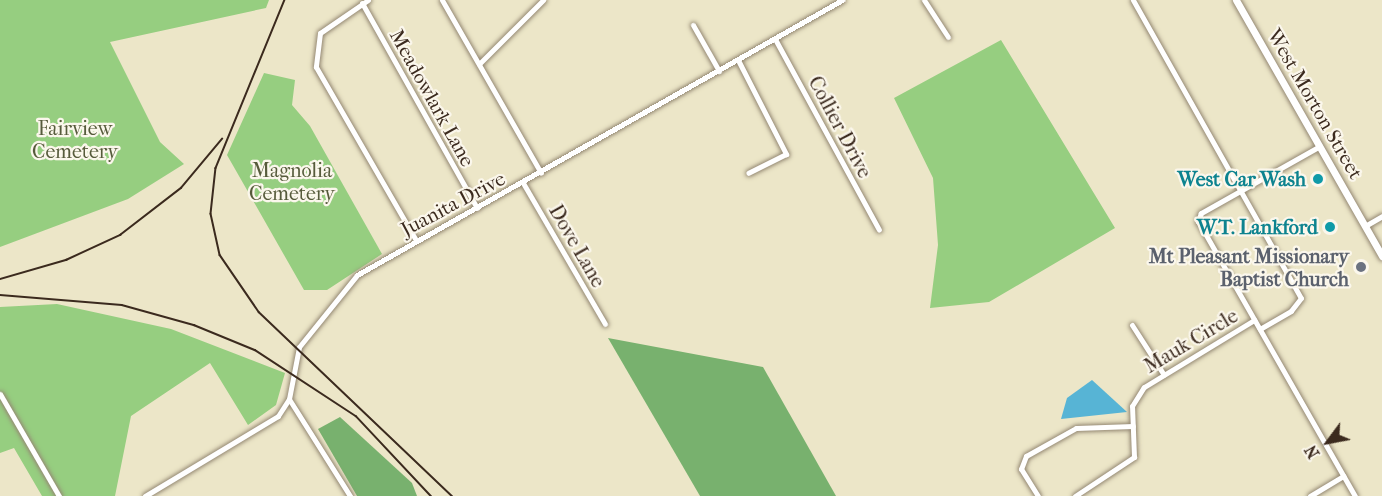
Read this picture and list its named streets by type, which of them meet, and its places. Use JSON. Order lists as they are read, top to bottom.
{
  "streets": {
    "main road": ["West Morton Street"],
    "street": [
      "Meadowlark Lane",
      "Collier Drive",
      "Juanita Drive",
      "Dove Lane",
      "Mauk Circle"
    ]
  },
  "crossings": [
    ["Meadowlark Lane", "Juanita Drive"],
    ["Collier Drive", "Juanita Drive"],
    ["Juanita Drive", "Dove Lane"]
  ],
  "parks": ["Fairview Cemetery", "Magnolia Cemetery"],
  "places": ["West Car Wash", "W.T. Lankford", "Mt Pleasant Missionary Baptist Church"],
  "north": "bottom left"
}
